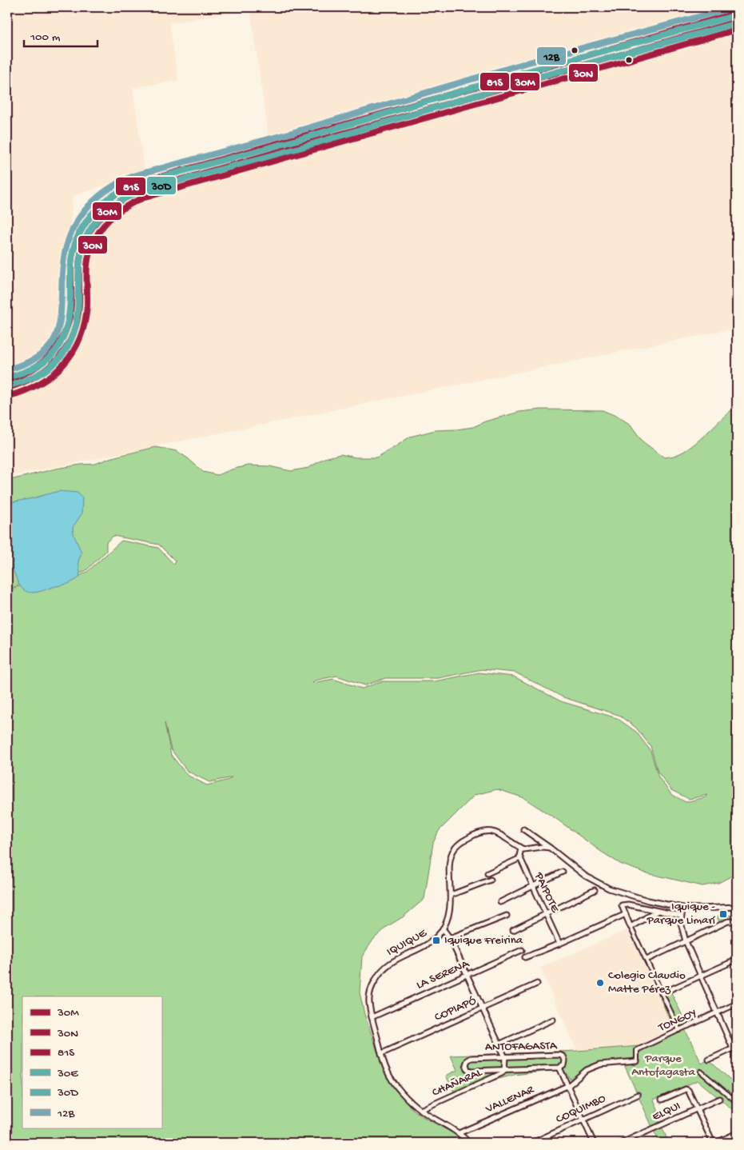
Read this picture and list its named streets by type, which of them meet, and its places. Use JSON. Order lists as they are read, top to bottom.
{
  "streets": {
    "street": [
      "PAIPOTE",
      "IQUIQUE",
      "LA SERENA",
      "COPIAPÓ",
      "TONGOY",
      "ANTOFAGASTA",
      "CHAÑARAL",
      "VALLENAR",
      "COQUIMBO",
      "ELQUI"
    ]
  },
  "crossings": [
    ["PAIPOTE", "IQUIQUE"],
    ["IQUIQUE", "LA SERENA"],
    ["IQUIQUE", "COPIAPÓ"],
    ["IQUIQUE", "CHAÑARAL"],
    ["IQUIQUE", "VALLENAR"],
    ["ANTOFAGASTA", "CHAÑARAL"]
  ],
  "parks": ["Parque Antofagasta"],
  "places": {
    "transit": ["Iquique - Parque Limarí", "Iquique Freirina"],
    "other": ["Colegio Claudio Matte Pérez"]
  },
  "lines": [
    "transit line 12B",
    "transit line 81S",
    "transit line 30E",
    "transit line 30M",
    "transit line 30D",
    "transit line 30N"
  ],
  "legend": [
    "30M",
    "30N",
    "81S",
    "30E",
    "30D",
    "12B"
  ],
  "scale_bar": "100 m"
}
